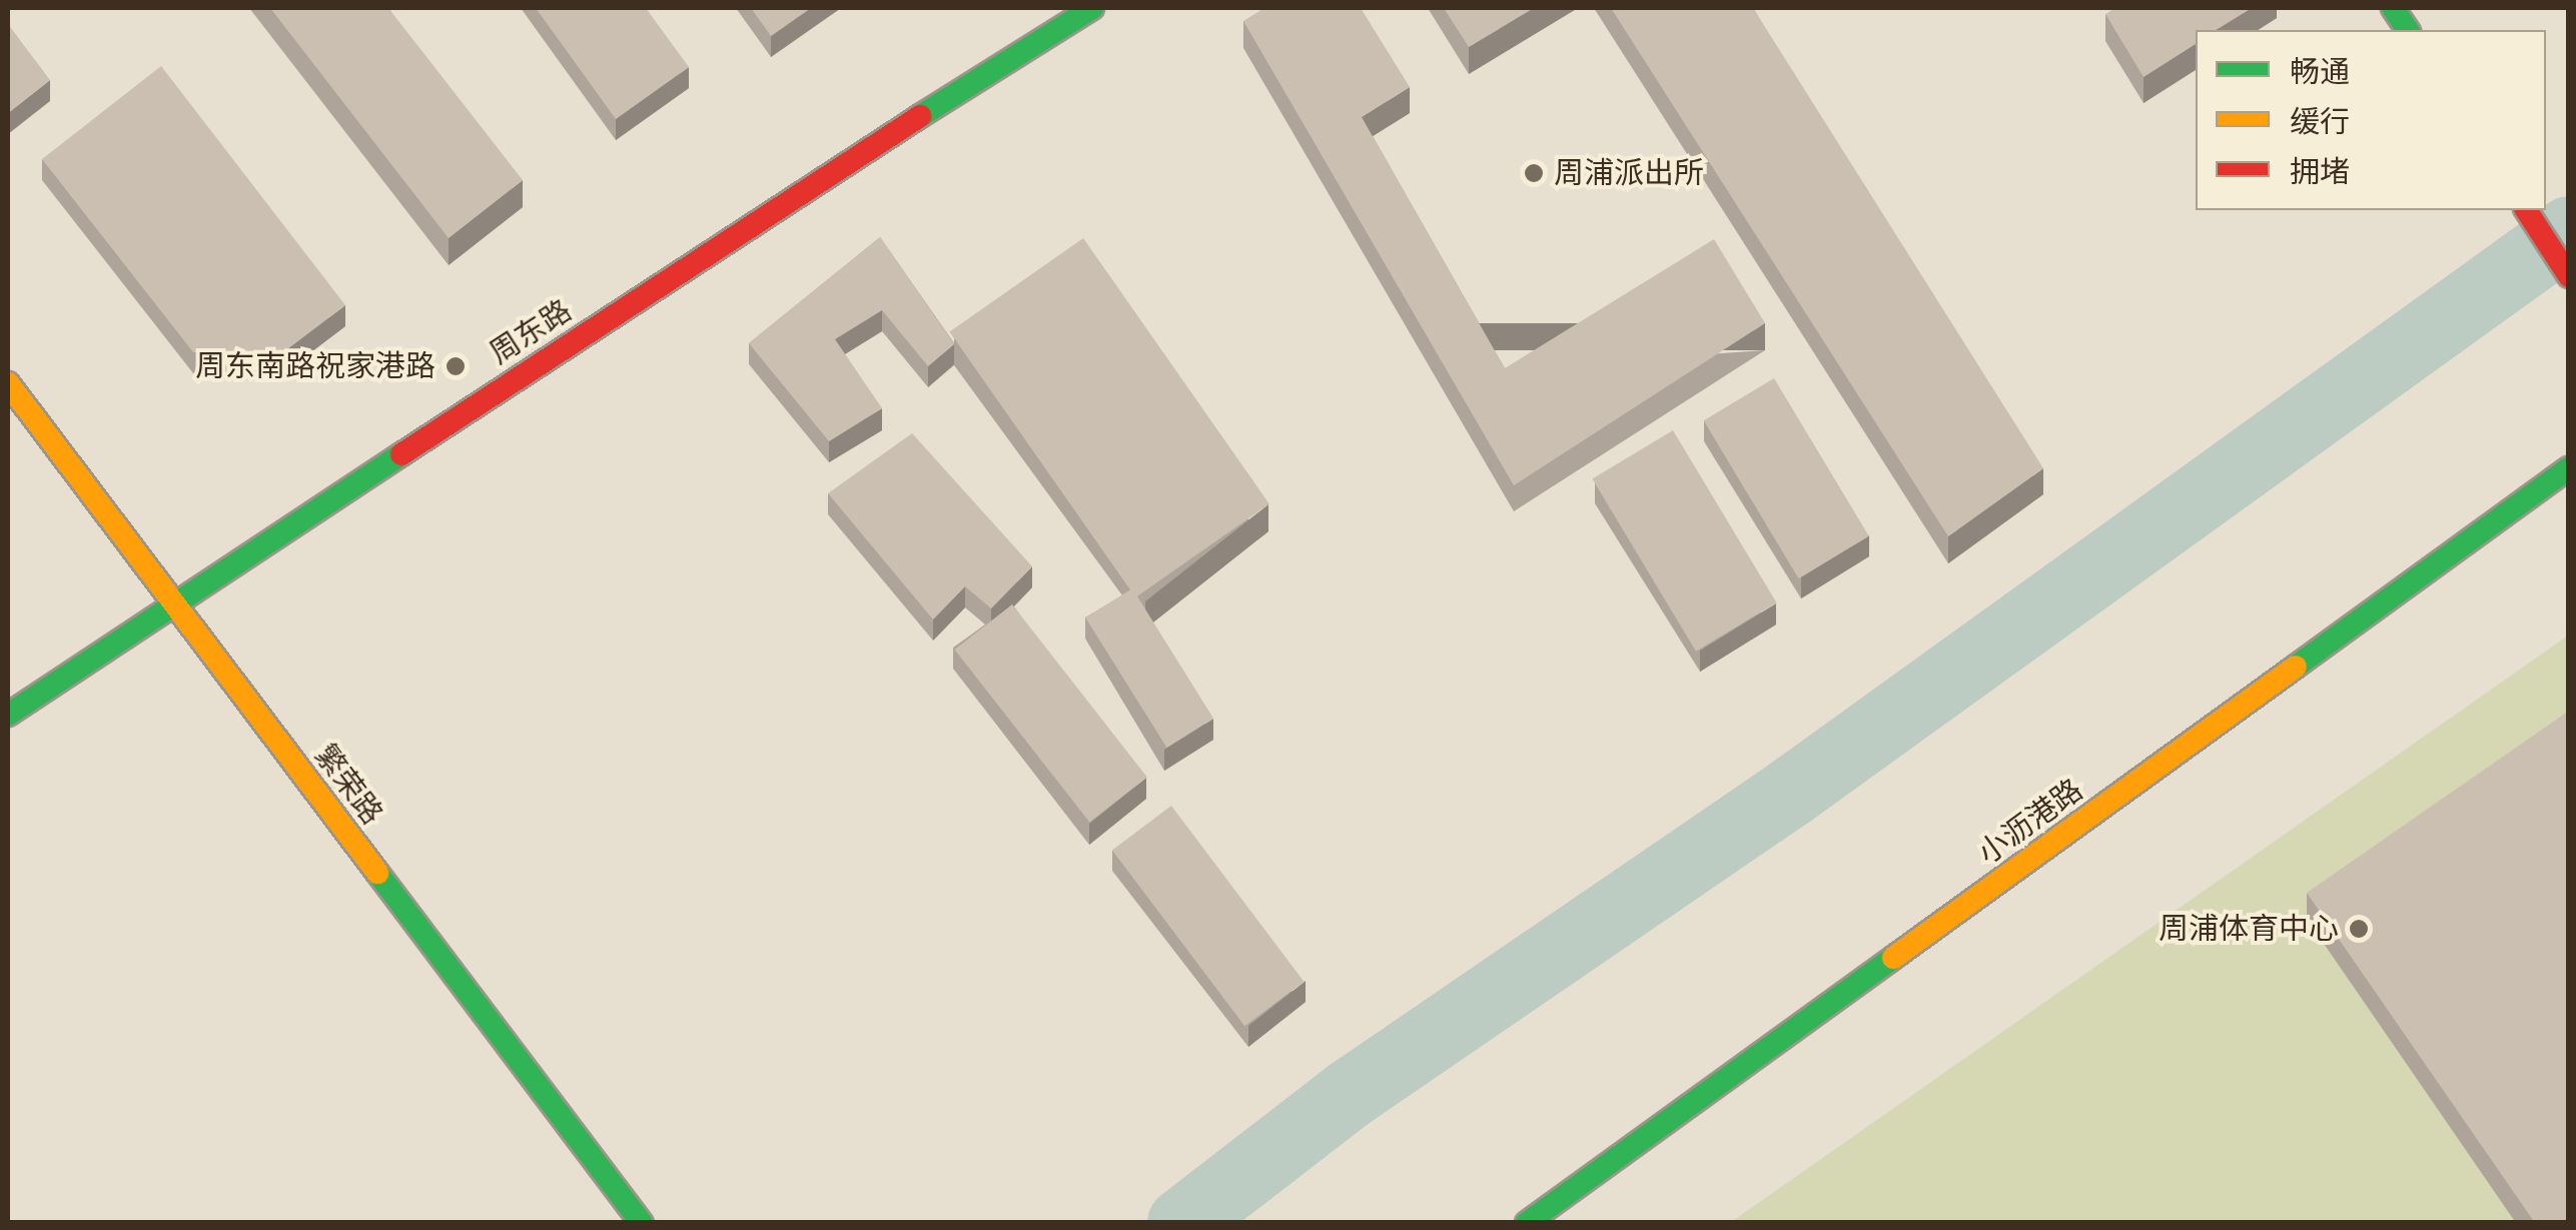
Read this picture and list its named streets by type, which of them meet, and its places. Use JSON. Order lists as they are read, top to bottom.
{
  "streets": {
    "street": ["周东路", "繁荣路", "小沥港路"]
  },
  "crossings": [
    ["周东路", "繁荣路"]
  ],
  "places": ["周浦派出所", "周东南路祝家港路", "周浦体育中心"],
  "legend": ["畅通", "缓行", "拥堵"]
}
